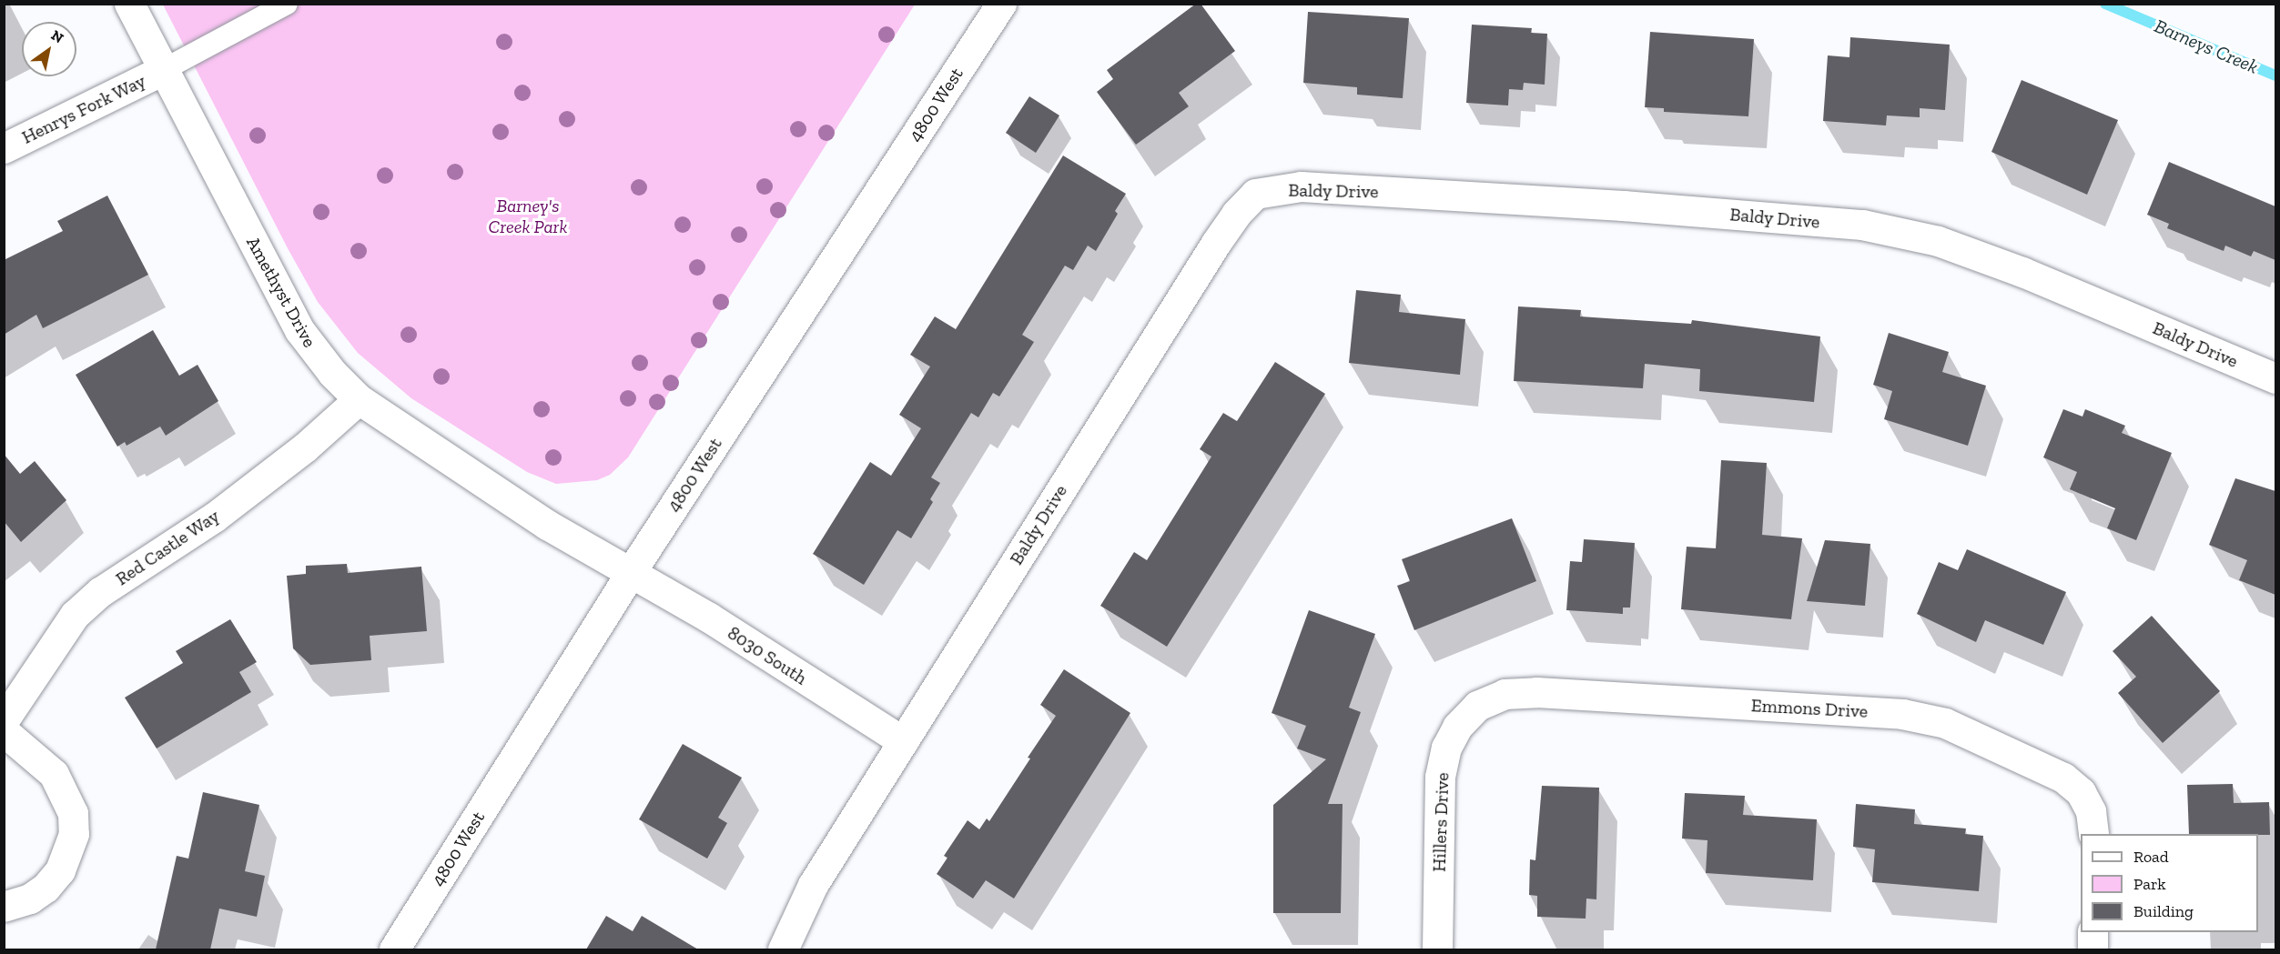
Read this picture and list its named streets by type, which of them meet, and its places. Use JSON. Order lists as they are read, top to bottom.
{
  "streets": {
    "street": [
      "4800 West",
      "Henrys Fork Way",
      "Baldy Drive",
      "Amethyst Drive",
      "Red Castle Way",
      "8030 South",
      "Emmons Drive",
      "Hillers Drive"
    ]
  },
  "crossings": [
    ["4800 West", "Amethyst Drive"],
    ["4800 West", "8030 South"],
    ["Henrys Fork Way", "Amethyst Drive"],
    ["Baldy Drive", "8030 South"],
    ["Amethyst Drive", "Red Castle Way"],
    ["Amethyst Drive", "8030 South"],
    ["Emmons Drive", "Hillers Drive"]
  ],
  "water": ["Barneys Creek"],
  "parks": ["Barney's Creek Park"],
  "legend": ["Road", "Park", "Building"],
  "north": "top right"
}
